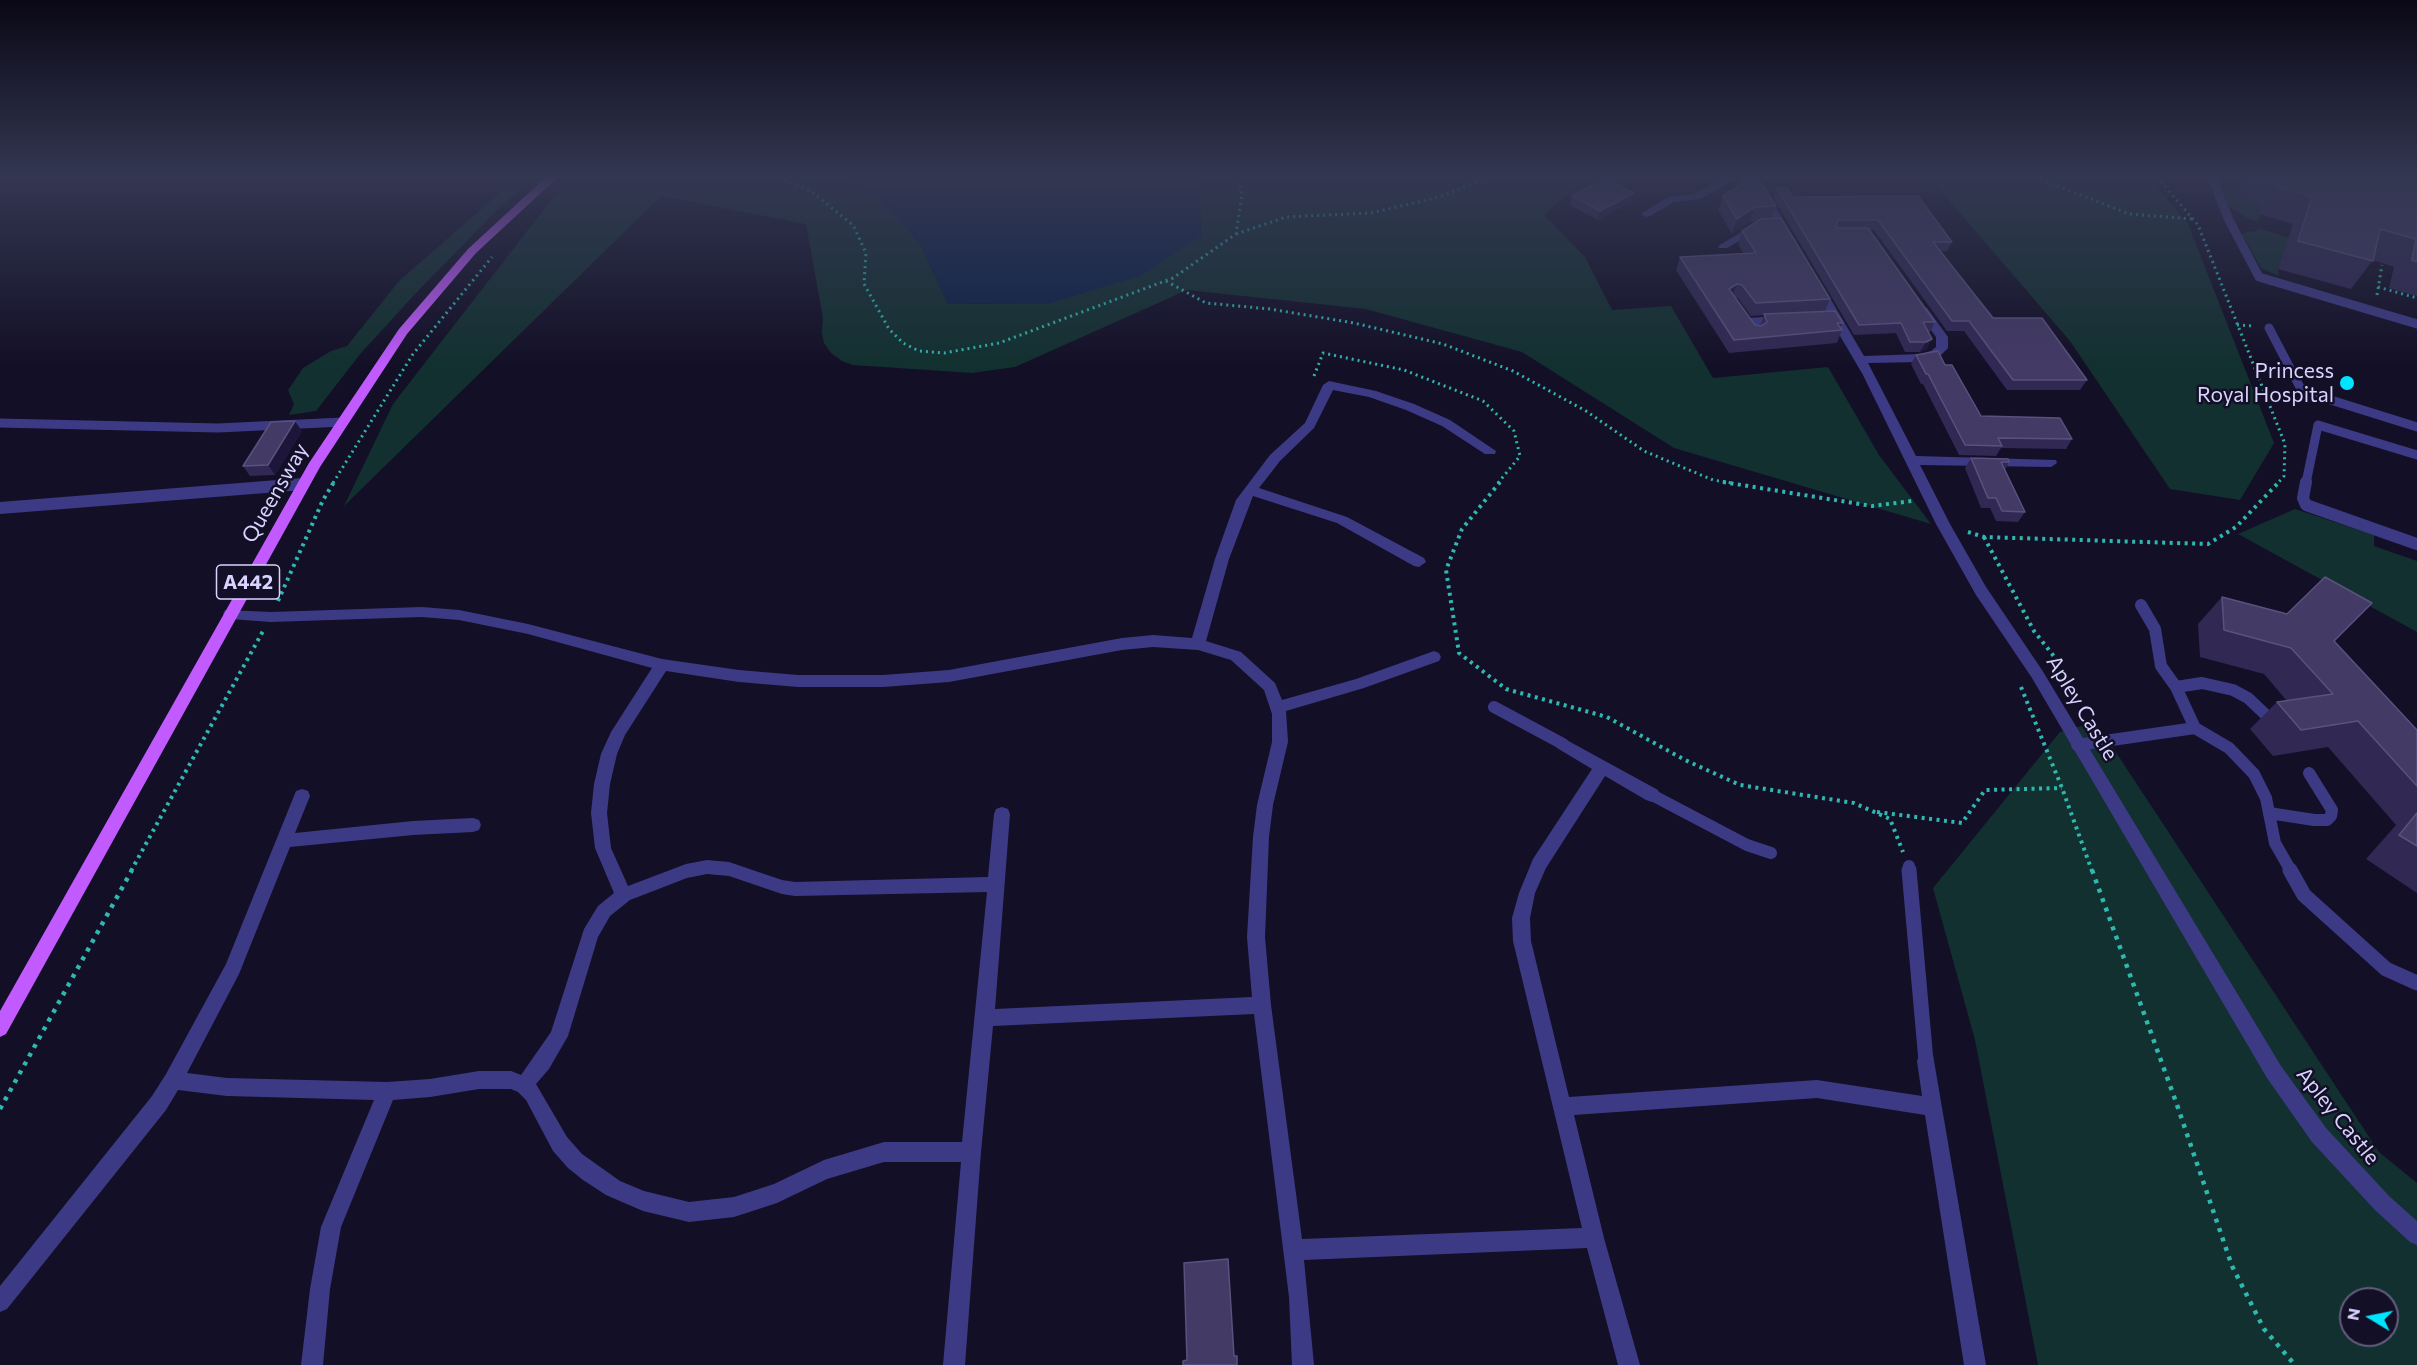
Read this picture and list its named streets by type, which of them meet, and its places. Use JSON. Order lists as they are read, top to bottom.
{
  "streets": {
    "main road": ["Queensway", "A442"],
    "street": ["Apley Castle"]
  },
  "places": ["Princess Royal Hospital"],
  "north": "left"
}
